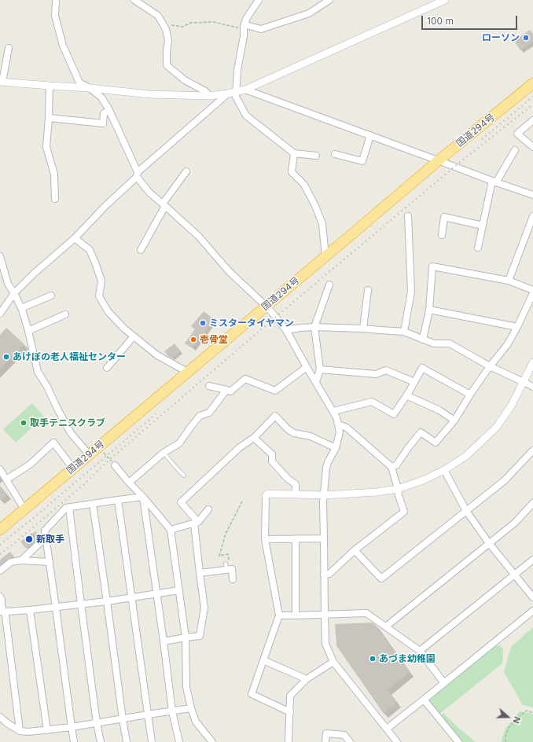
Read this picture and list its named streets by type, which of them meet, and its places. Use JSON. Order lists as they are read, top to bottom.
{
  "streets": {
    "highway": ["国道294号"]
  },
  "places": [
    "ローソン",
    "ミスタータイヤマン",
    "壱骨堂",
    "あけぼの老人福祉センター",
    "取手テニスクラブ",
    "新取手",
    "あづま幼稚園"
  ],
  "scale_bar": "100 m",
  "north": "right"
}
